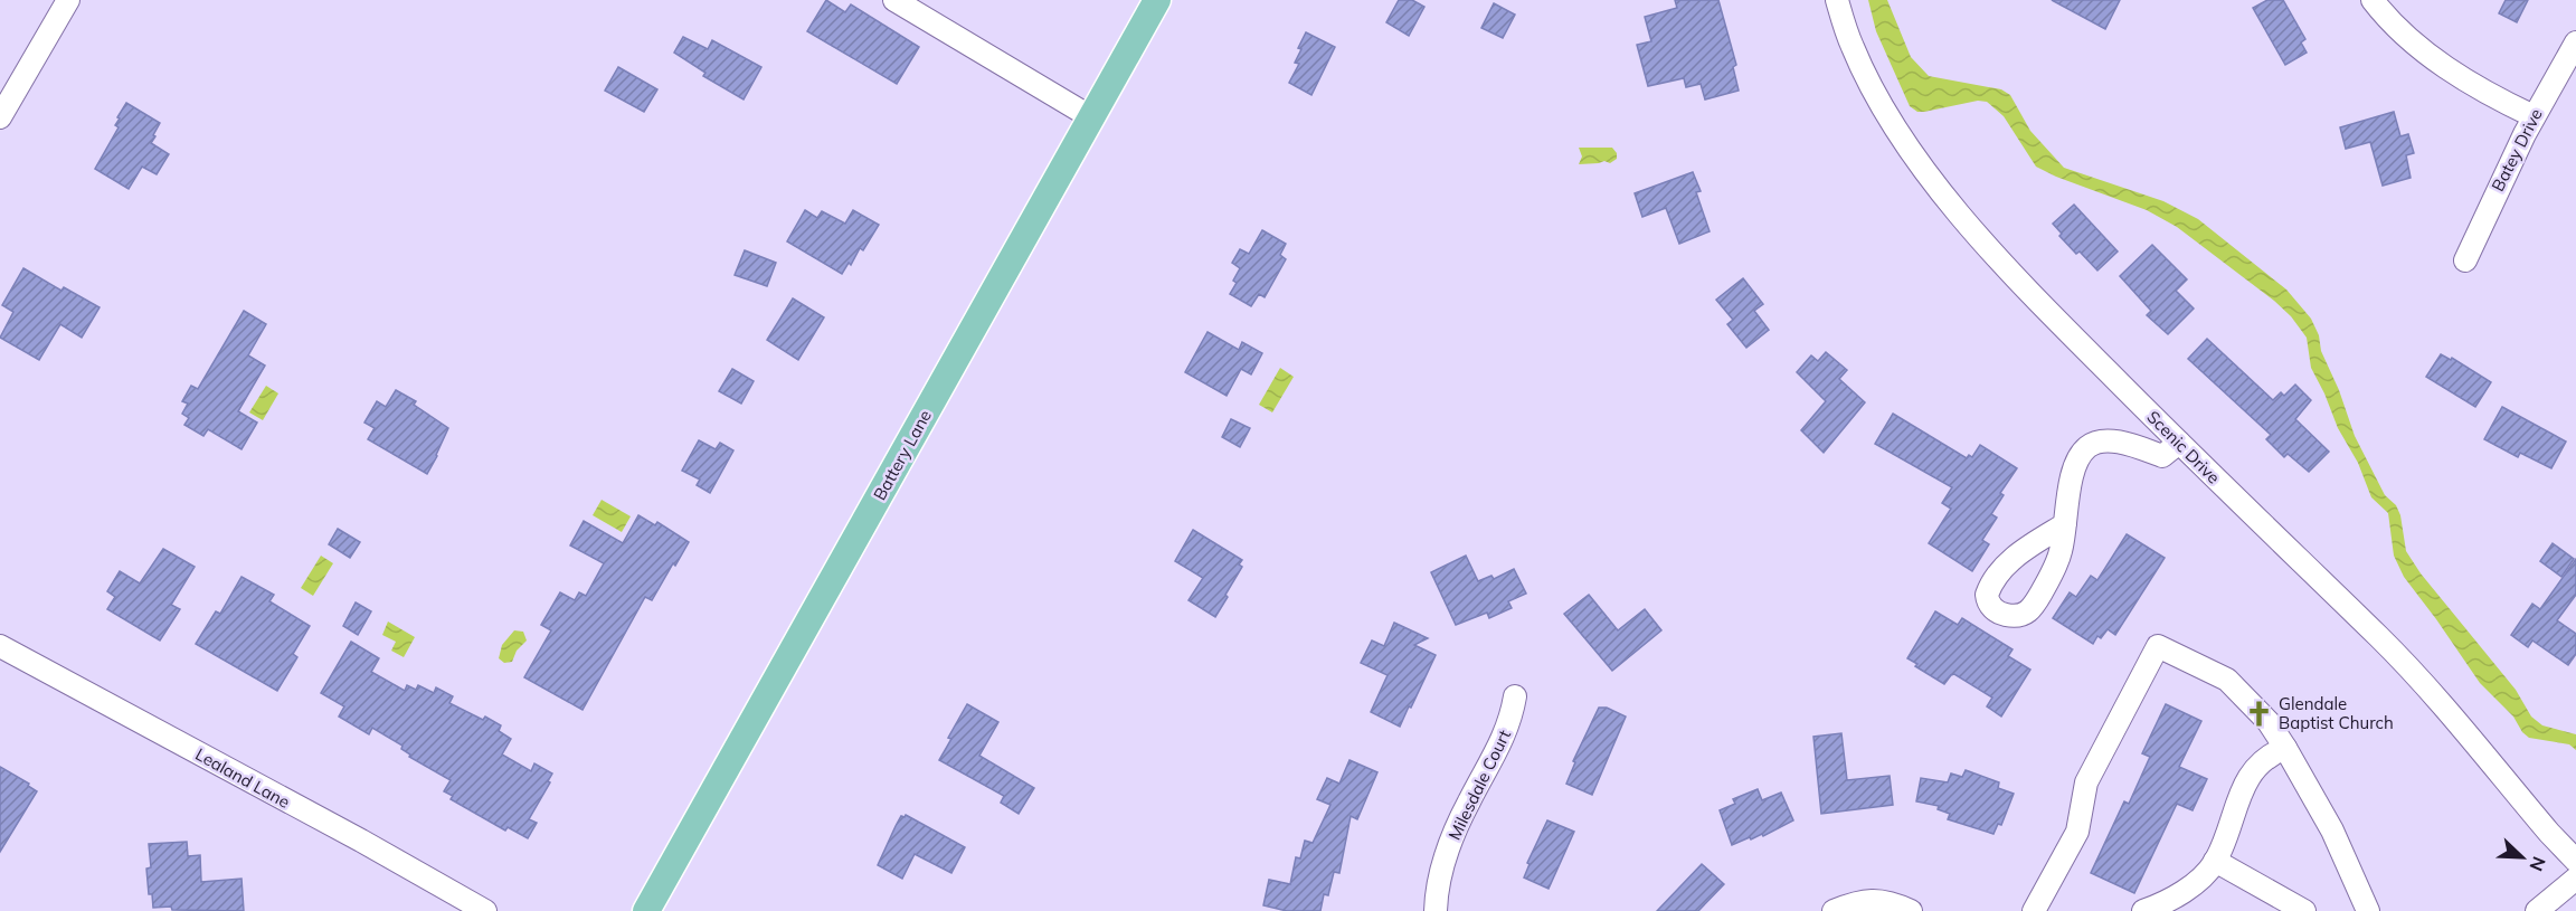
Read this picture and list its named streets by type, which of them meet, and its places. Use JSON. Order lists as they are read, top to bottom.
{
  "streets": {
    "main road": ["Battery Lane"],
    "street": [
      "Batey Drive",
      "Scenic Drive",
      "Lealand Lane",
      "Milesdale Court"
    ]
  },
  "places": {
    "church": ["Glendale Baptist Church"]
  },
  "north": "bottom right"
}
